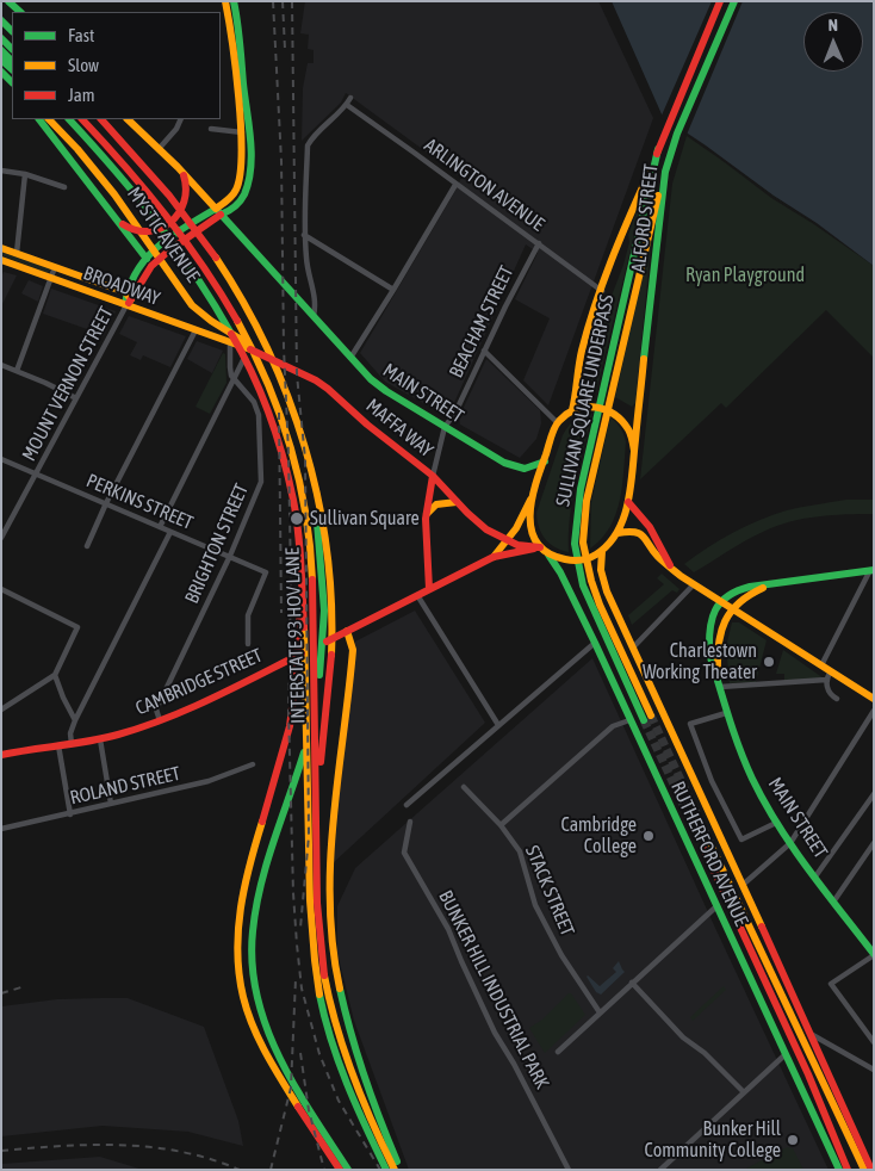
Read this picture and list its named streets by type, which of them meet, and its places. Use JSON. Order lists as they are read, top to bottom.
{
  "streets": {
    "main road": [
      "ALFORD STREET",
      "MYSTIC AVENUE",
      "BROADWAY",
      "BEACHAM STREET",
      "MAIN STREET",
      "SULLIVAN SQUARE UNDERPASS",
      "MAFFA WAY",
      "INTERSTATE 93 HOV LANE",
      "CAMBRIDGE STREET",
      "RUTHERFORD AVENUE"
    ],
    "street": [
      "ARLINGTON AVENUE",
      "MOUNT VERNON STREET",
      "PERKINS STREET",
      "BRIGHTON STREET",
      "ROLAND STREET",
      "STACK STREET",
      "BUNKER HILL INDUSTRIAL PARK"
    ]
  },
  "crossings": [
    ["ARLINGTON AVENUE", "ALFORD STREET"],
    ["ARLINGTON AVENUE", "BEACHAM STREET"],
    ["ALFORD STREET", "MAIN STREET"],
    ["ALFORD STREET", "SULLIVAN SQUARE UNDERPASS"],
    ["ALFORD STREET", "MAFFA WAY"],
    ["ALFORD STREET", "CAMBRIDGE STREET"],
    ["ALFORD STREET", "RUTHERFORD AVENUE"],
    ["MYSTIC AVENUE", "MAFFA WAY"],
    ["BROADWAY", "MOUNT VERNON STREET"],
    ["BROADWAY", "MAFFA WAY"],
    ["BEACHAM STREET", "MAIN STREET"],
    ["BEACHAM STREET", "MAFFA WAY"],
    ["BEACHAM STREET", "CAMBRIDGE STREET"],
    ["MOUNT VERNON STREET", "PERKINS STREET"],
    ["MAIN STREET", "MAFFA WAY"],
    ["MAIN STREET", "CAMBRIDGE STREET"],
    ["MAIN STREET", "RUTHERFORD AVENUE"],
    ["MAFFA WAY", "CAMBRIDGE STREET"],
    ["MAFFA WAY", "RUTHERFORD AVENUE"],
    ["PERKINS STREET", "BRIGHTON STREET"],
    ["BRIGHTON STREET", "CAMBRIDGE STREET"],
    ["CAMBRIDGE STREET", "RUTHERFORD AVENUE"]
  ],
  "parks": ["Ryan Playground"],
  "places": [
    "Sullivan Square",
    "Charlestown Working Theater",
    "Cambridge College",
    "Bunker Hill Community College"
  ],
  "legend": ["Fast", "Slow", "Jam"],
  "north": "top"
}
